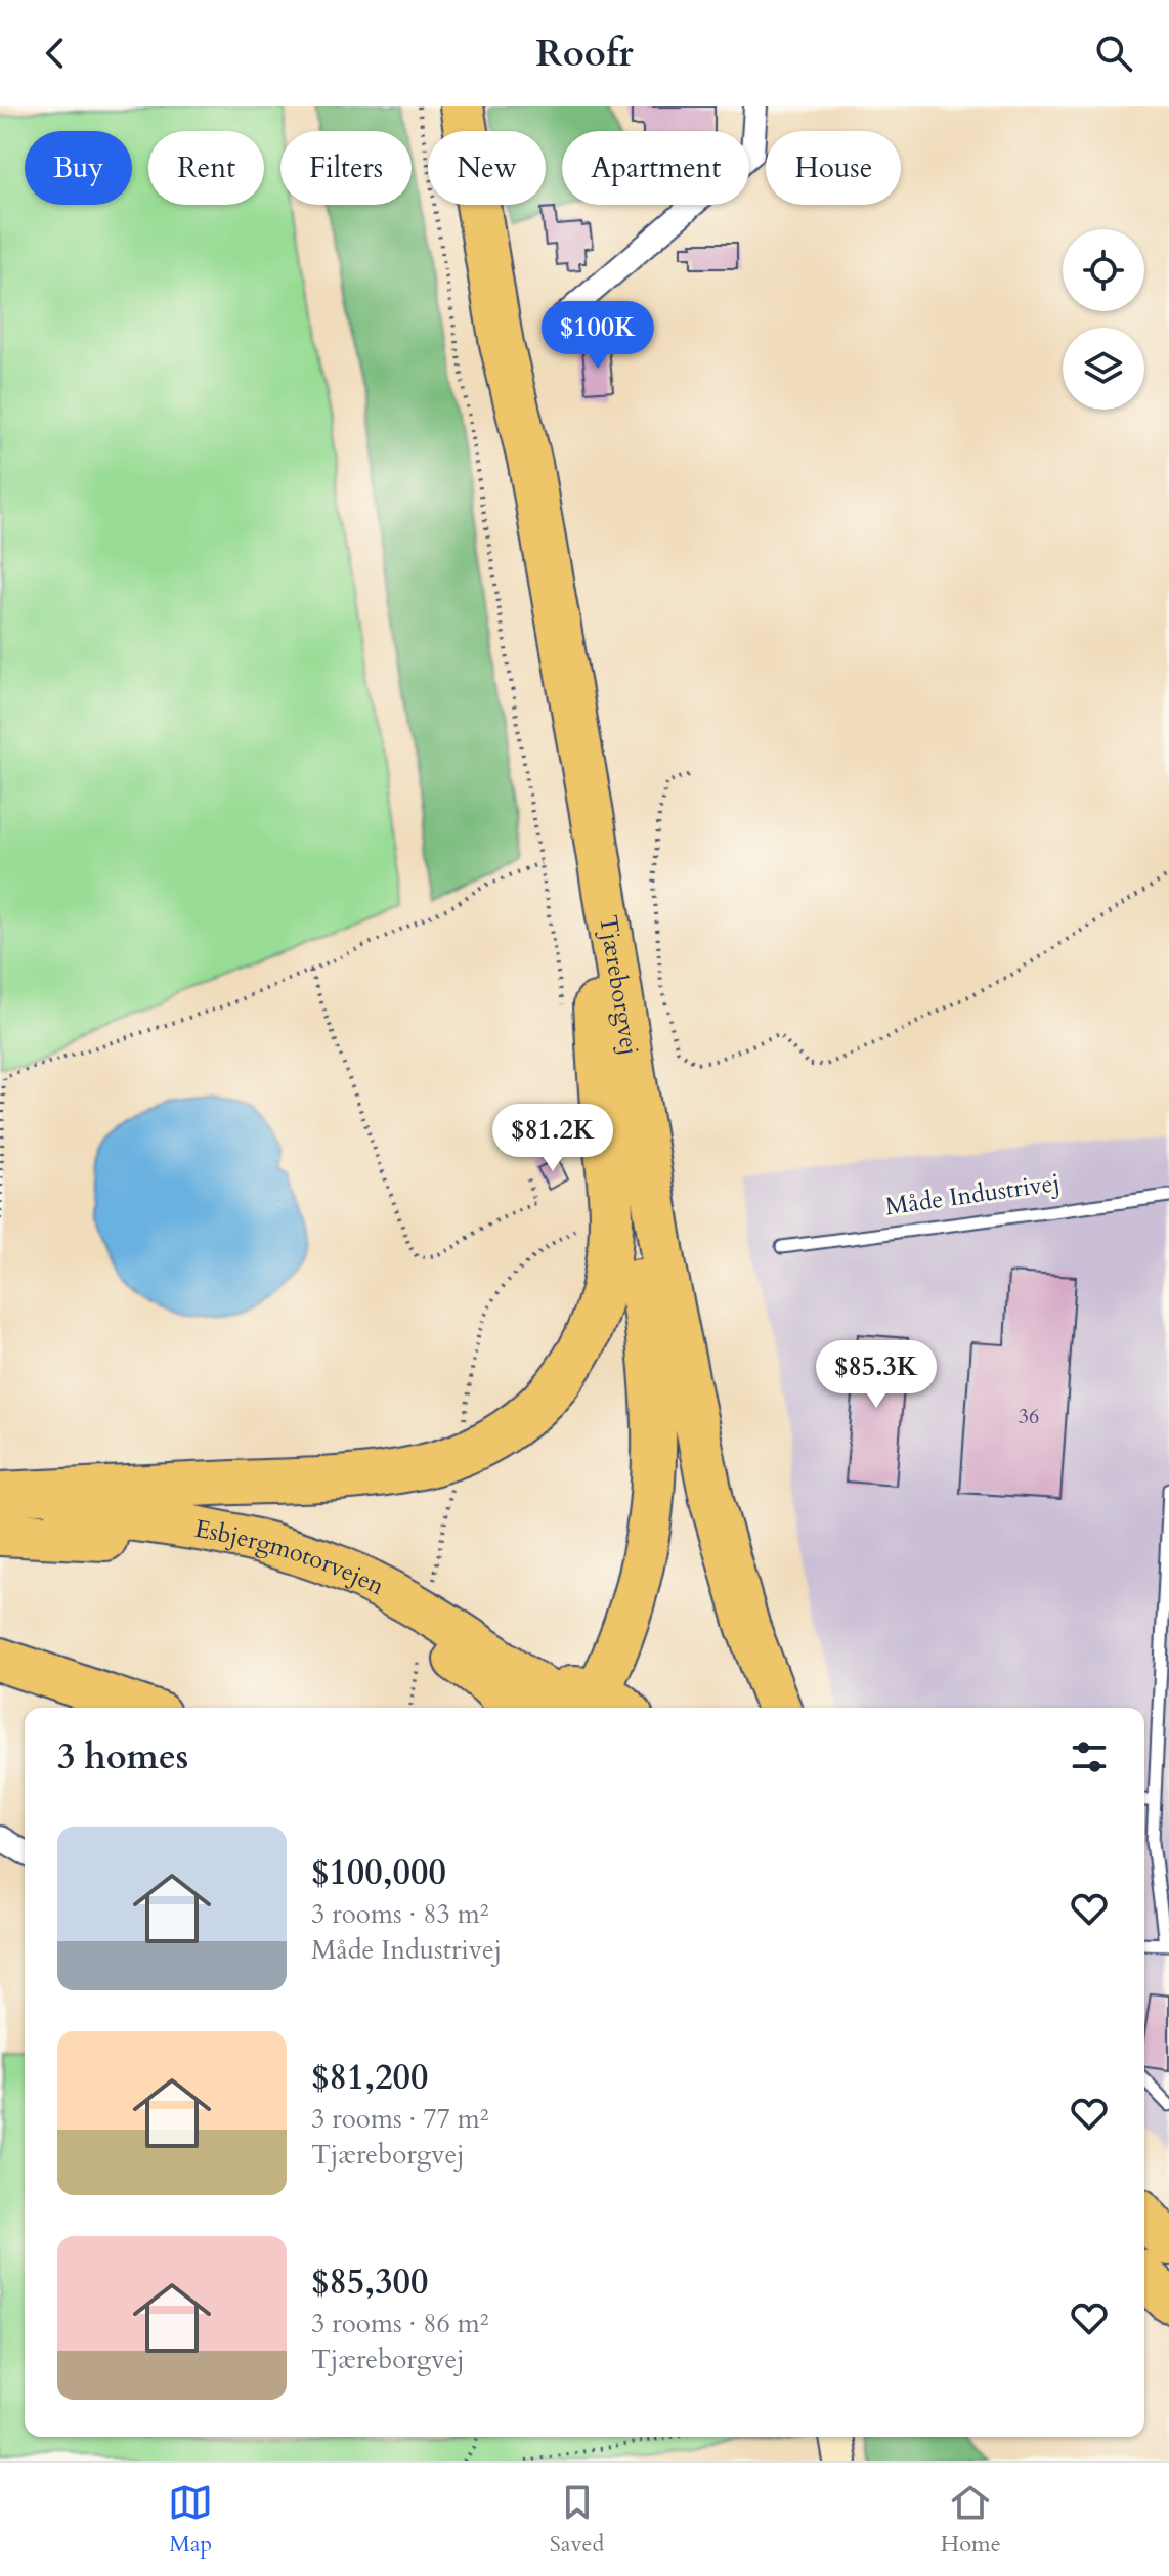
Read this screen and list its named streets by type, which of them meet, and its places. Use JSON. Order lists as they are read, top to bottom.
{
  "streets": {
    "highway": ["Tjæreborgvej", "Esbjergmotorvejen"],
    "lane": ["Måde Industrivej"]
  },
  "house_numbers": ["36"],
  "page": {
    "header": "Roofr",
    "chip": [
      "Buy",
      "Rent",
      "Filters",
      "New",
      "Apartment",
      "House"
    ],
    "price": ["$100K", "$81.2K", "$85.3K"],
    "heading": "3 homes",
    "list": [
      {
        "name": "$100,000",
        "note": "3 rooms · 83 m² · Måde Industrivej"
      },
      {
        "name": "$81,200",
        "note": "3 rooms · 77 m² · Tjæreborgvej"
      },
      {
        "name": "$85,300",
        "note": "3 rooms · 86 m² · Tjæreborgvej"
      }
    ],
    "tabs": ["Map", "Saved", "Home"]
  }
}
